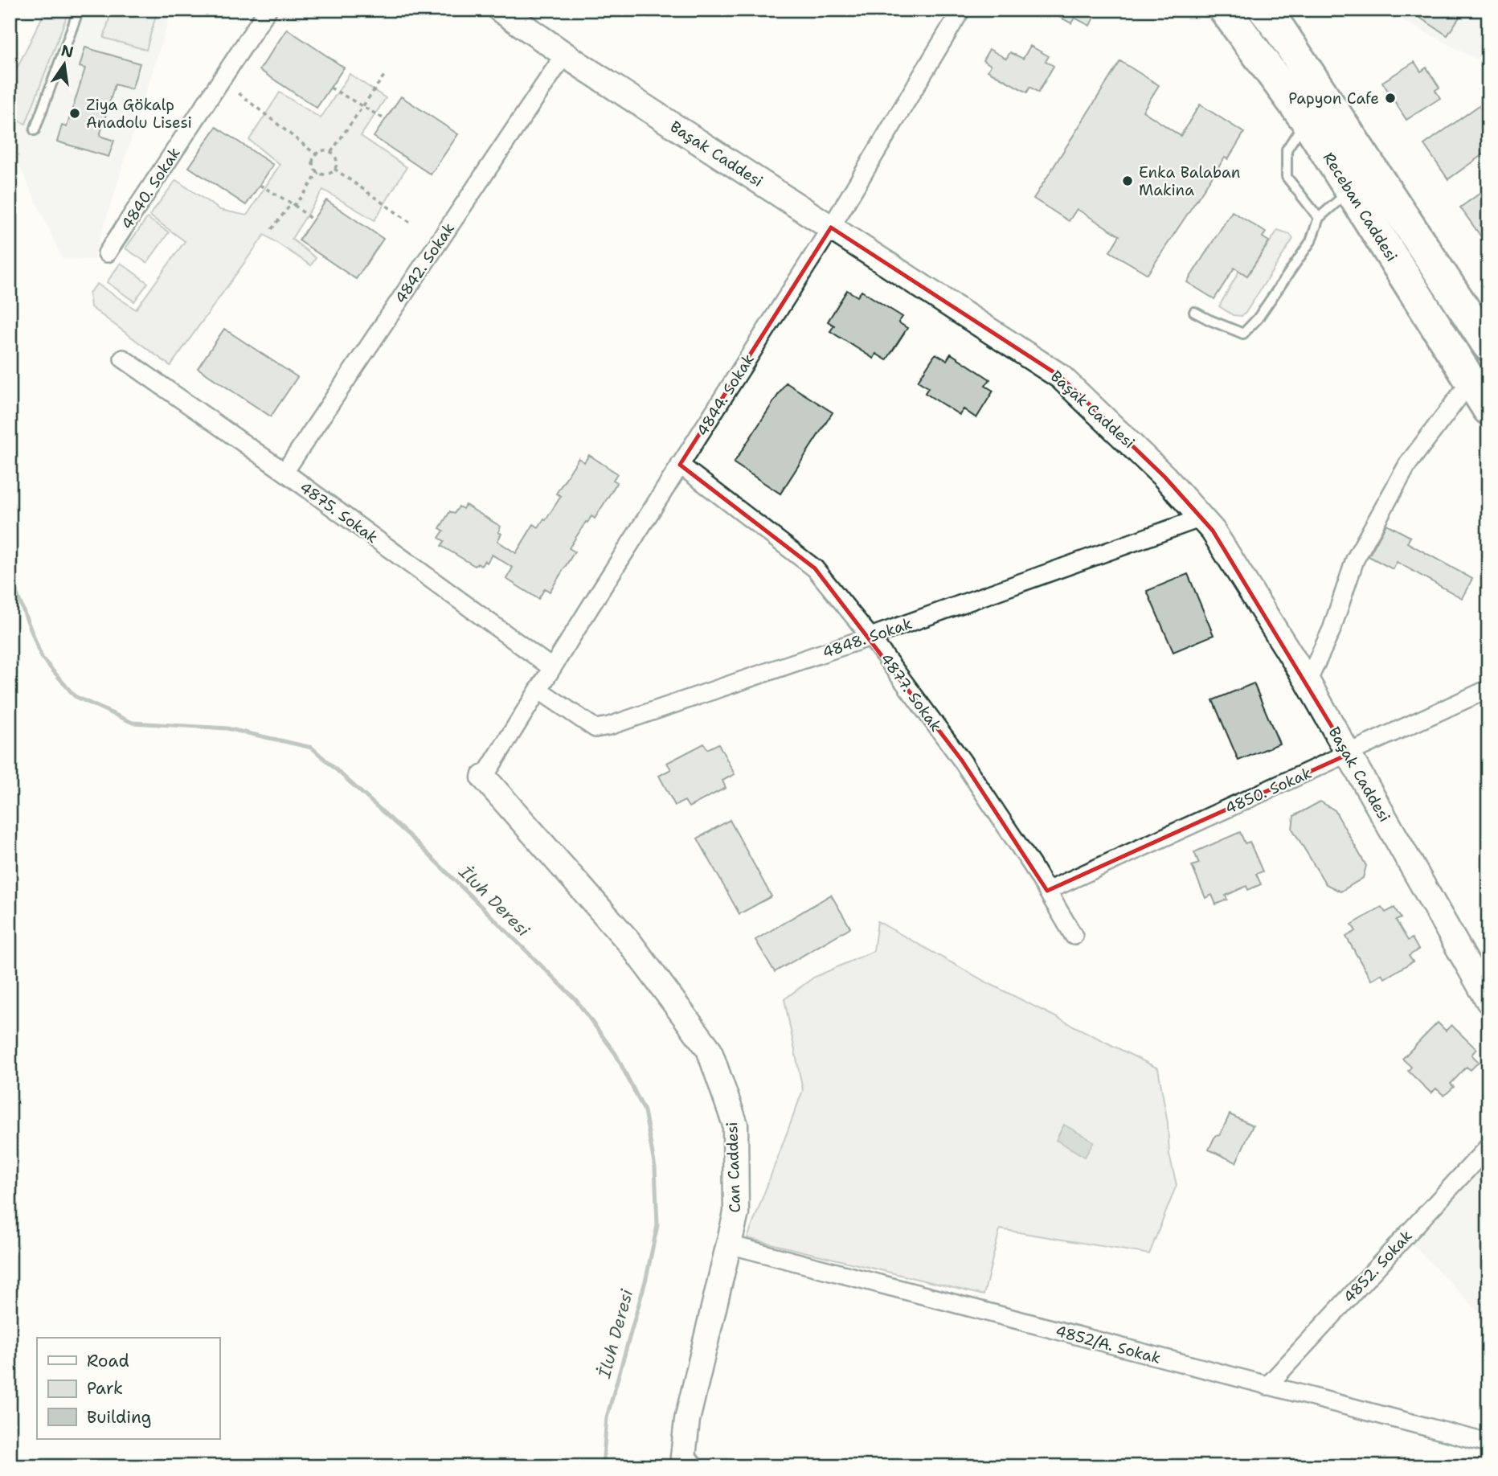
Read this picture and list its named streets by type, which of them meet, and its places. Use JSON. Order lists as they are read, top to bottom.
{
  "streets": {
    "highway": ["Receban Caddesi"],
    "street": [
      "Başak Caddesi",
      "4840. Sokak",
      "4842. Sokak",
      "4844. Sokak",
      "4875. Sokak",
      "4848. Sokak",
      "4877. Sokak",
      "4850. Sokak",
      "Can Caddesi",
      "4852. Sokak",
      "4852/A. Sokak"
    ]
  },
  "crossings": [
    ["Başak Caddesi", "4842. Sokak"],
    ["Başak Caddesi", "4844. Sokak"],
    ["Başak Caddesi", "4848. Sokak"],
    ["Başak Caddesi", "4850. Sokak"],
    ["4842. Sokak", "4875. Sokak"],
    ["4844. Sokak", "4875. Sokak"],
    ["4844. Sokak", "4848. Sokak"],
    ["4844. Sokak", "4877. Sokak"],
    ["4844. Sokak", "Can Caddesi"],
    ["4848. Sokak", "4877. Sokak"],
    ["4877. Sokak", "4850. Sokak"],
    ["Can Caddesi", "4852/A. Sokak"],
    ["4852. Sokak", "4852/A. Sokak"]
  ],
  "water": ["İluh Deresi"],
  "places": ["Papyon Cafe", "Ziya Gökalp Anadolu Lisesi", "Enka Balaban Makina"],
  "legend": ["Road", "Park", "Building"],
  "north": "top"
}
